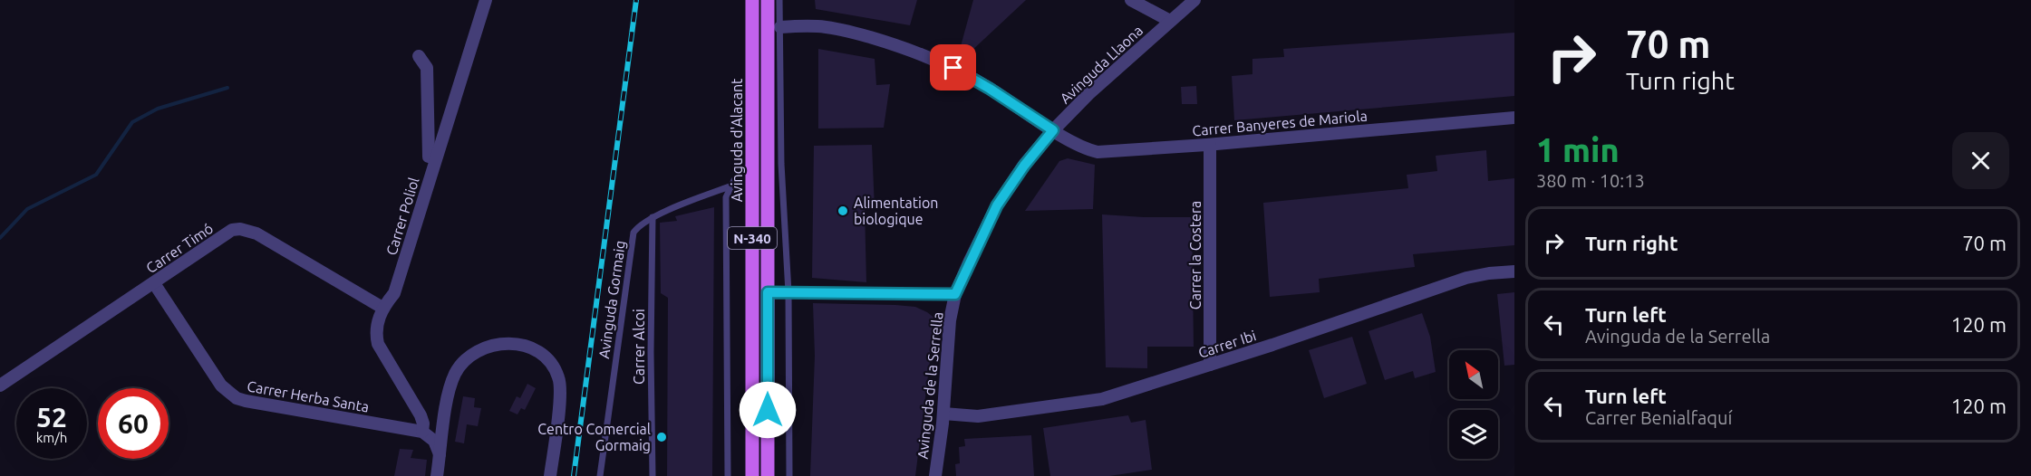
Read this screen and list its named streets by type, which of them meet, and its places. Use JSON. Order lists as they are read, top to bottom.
{
  "streets": {
    "main road": ["Avinguda d'Alacant", "N-340"],
    "street": [
      "Avinguda Llaona",
      "Carrer Banyeres de Mariola",
      "Carrer Poliol",
      "Carrer Timó",
      "Carrer la Costera",
      "Carrer Ibi",
      "Avinguda de la Serrella",
      "Carrer Herba Santa"
    ],
    "lane": ["Avinguda Gormaig", "Carrer Alcoi"]
  },
  "crossings": [
    ["Avinguda Llaona", "Carrer Banyeres de Mariola"],
    ["Avinguda Llaona", "Avinguda de la Serrella"],
    ["Carrer Banyeres de Mariola", "Carrer la Costera"],
    ["Carrer Banyeres de Mariola", "Avinguda de la Serrella"],
    ["Carrer Poliol", "Carrer Timó"],
    ["Carrer Poliol", "Carrer Herba Santa"],
    ["Carrer Timó", "Carrer Herba Santa"],
    ["Carrer la Costera", "Carrer Ibi"],
    ["Avinguda Gormaig", "Carrer Alcoi"],
    ["Carrer Ibi", "Avinguda de la Serrella"]
  ],
  "places": ["Alimentation biologique", "Centro Comercial Gormaig"],
  "north": "top left",
  "page": {
    "turn": ["70 m", "Turn right"],
    "heading": ["1 min", "380 m · 10:13"],
    "list": [
      {
        "name": "Turn right",
        "value": "70 m"
      },
      {
        "name": "Turn left",
        "note": "Avinguda de la Serrella",
        "value": "120 m"
      },
      {
        "name": "Turn left",
        "note": "Carrer Benialfaquí",
        "value": "120 m"
      }
    ],
    "speed": "52 km/h",
    "limit": "60"
  }
}
